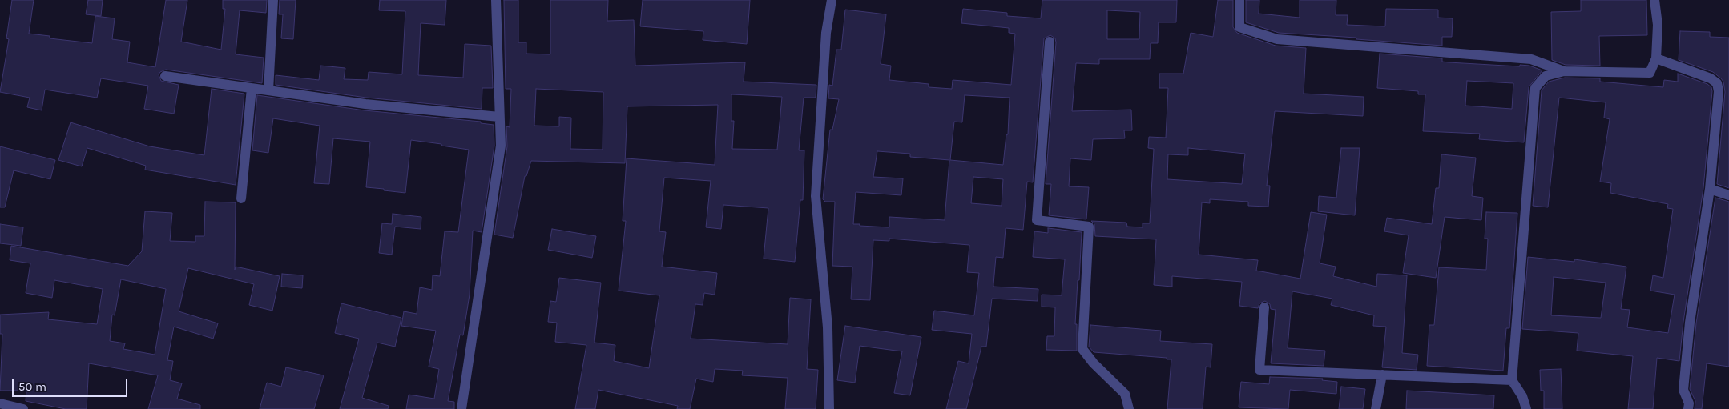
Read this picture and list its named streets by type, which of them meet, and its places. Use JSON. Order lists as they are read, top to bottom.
{
  "scale_bar": "50 m"
}
